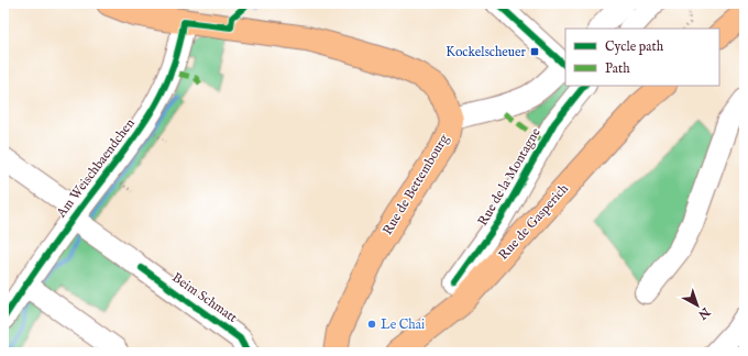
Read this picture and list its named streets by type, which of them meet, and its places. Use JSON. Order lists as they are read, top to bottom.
{
  "streets": {
    "main road": ["Rue de Bettembourg", "Rue de Gasperich"],
    "street": ["Am Weischbaendchen", "Rue de la Montagne", "Beim Schmatt"]
  },
  "crossings": [
    ["Am Weischbaendchen", "Rue de Bettembourg"],
    ["Am Weischbaendchen", "Beim Schmatt"]
  ],
  "places": {
    "transit": ["Kockelscheuer"],
    "other": ["Le Chai"]
  },
  "legend": ["Cycle path", "Path"],
  "north": "bottom right"
}
